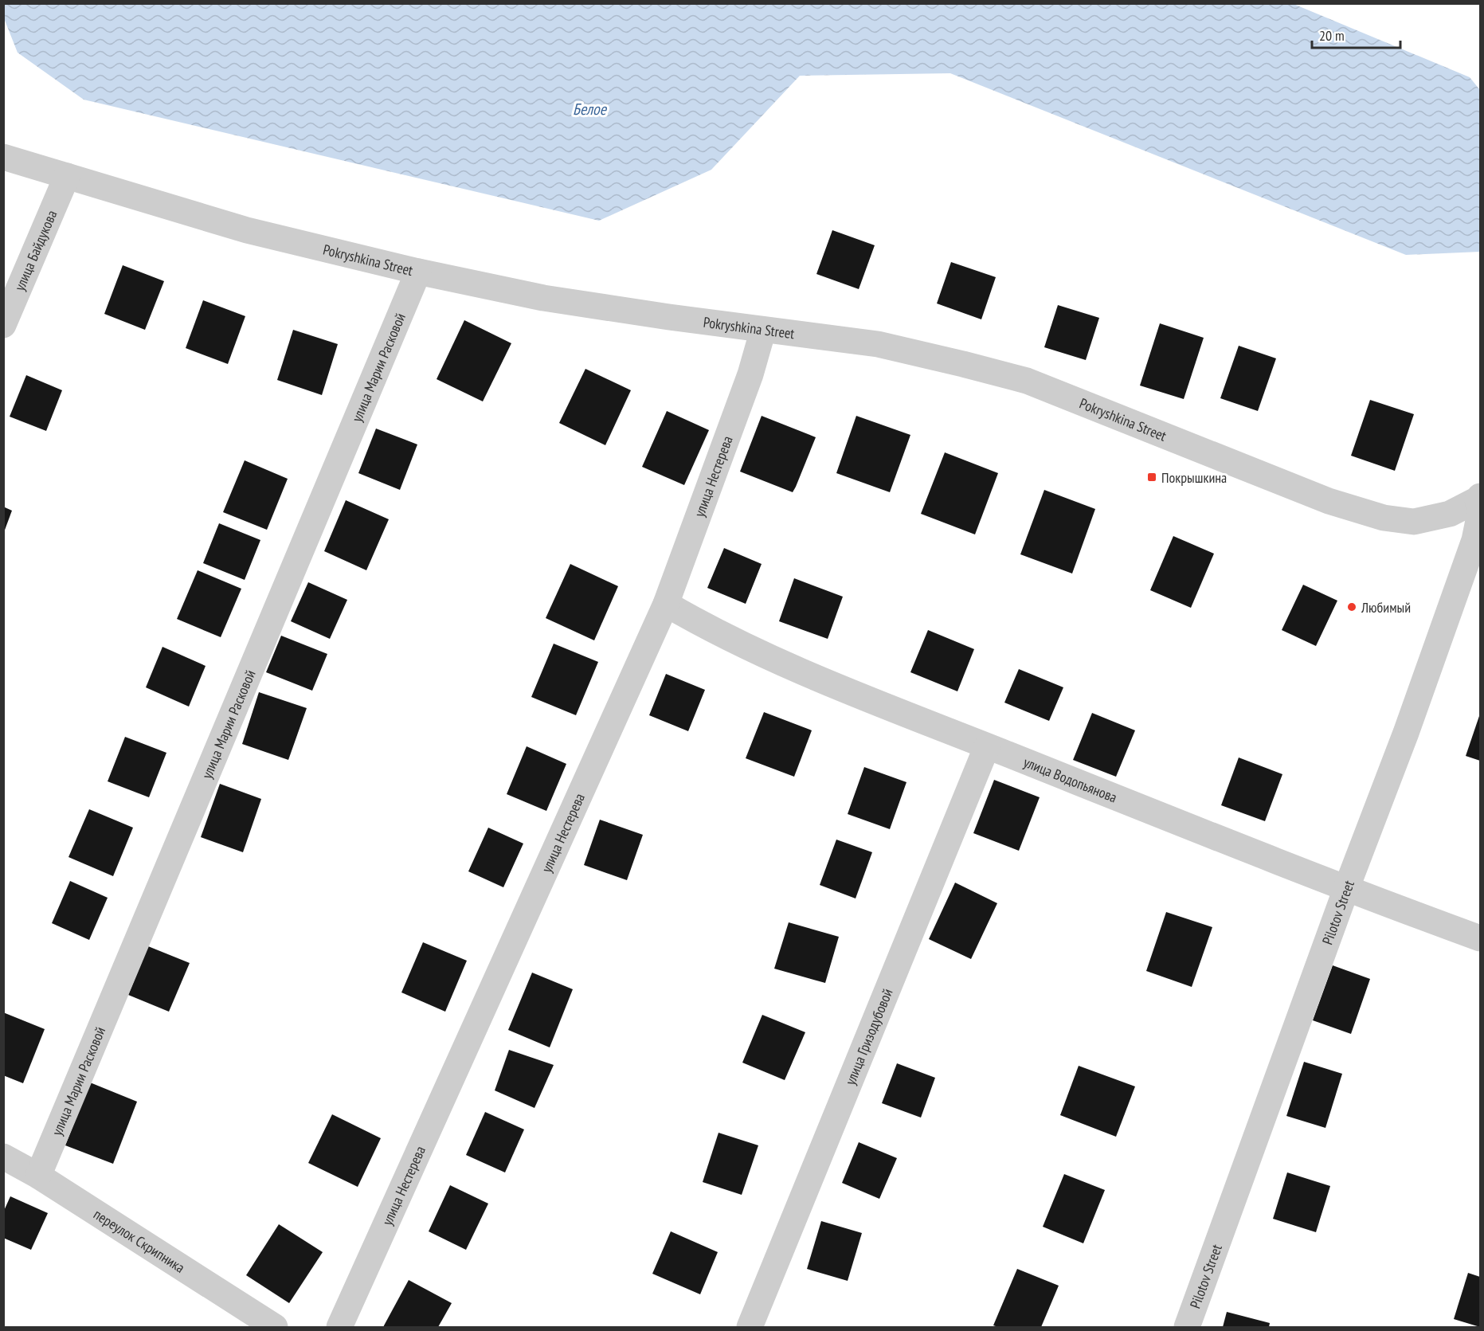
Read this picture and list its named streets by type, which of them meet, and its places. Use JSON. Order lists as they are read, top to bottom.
{
  "streets": {
    "street": [
      "улица Байдукова",
      "Pokryshkina Street",
      "улица Марии Расковой",
      "улица Нестерева",
      "улица Водопьянова",
      "Pilotov Street",
      "улица Гризодубовой",
      "переулок Скрипника"
    ]
  },
  "crossings": [
    ["улица Байдукова", "Pokryshkina Street"],
    ["Pokryshkina Street", "улица Марии Расковой"],
    ["Pokryshkina Street", "улица Нестерева"],
    ["Pokryshkina Street", "Pilotov Street"],
    ["улица Марии Расковой", "переулок Скрипника"],
    ["улица Нестерева", "улица Водопьянова"],
    ["улица Водопьянова", "Pilotov Street"],
    ["улица Водопьянова", "улица Гризодубовой"]
  ],
  "water": ["Белое"],
  "places": {
    "transit": ["Покрышкина"],
    "other": ["Любимый"]
  },
  "scale_bar": "20 m"
}
